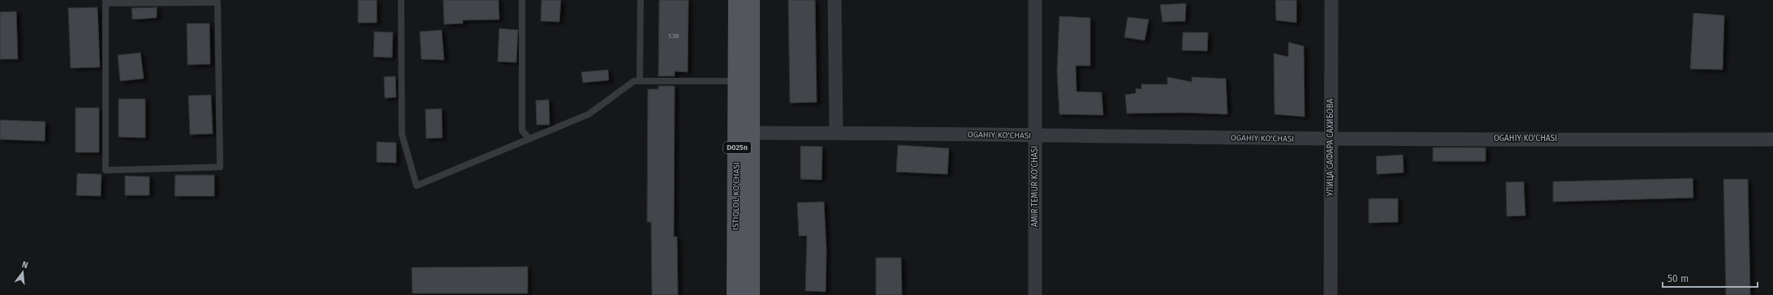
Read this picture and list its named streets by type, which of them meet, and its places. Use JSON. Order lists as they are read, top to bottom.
{
  "streets": {
    "main road": ["D025n", "ISTIQLOL KO'CHASI"],
    "street": ["OGAHIY KO'CHASI", "УЛИЦА САФАРА САХИБОВА", "AMIR TEMUR KO'CHASI"]
  },
  "crossings": [
    ["OGAHIY KO'CHASI", "УЛИЦА САФАРА САХИБОВА"],
    ["OGAHIY KO'CHASI", "AMIR TEMUR KO'CHASI"],
    ["OGAHIY KO'CHASI", "ISTIQLOL KO'CHASI"]
  ],
  "house_numbers": ["53B"],
  "scale_bar": "50 m",
  "north": "top"
}
